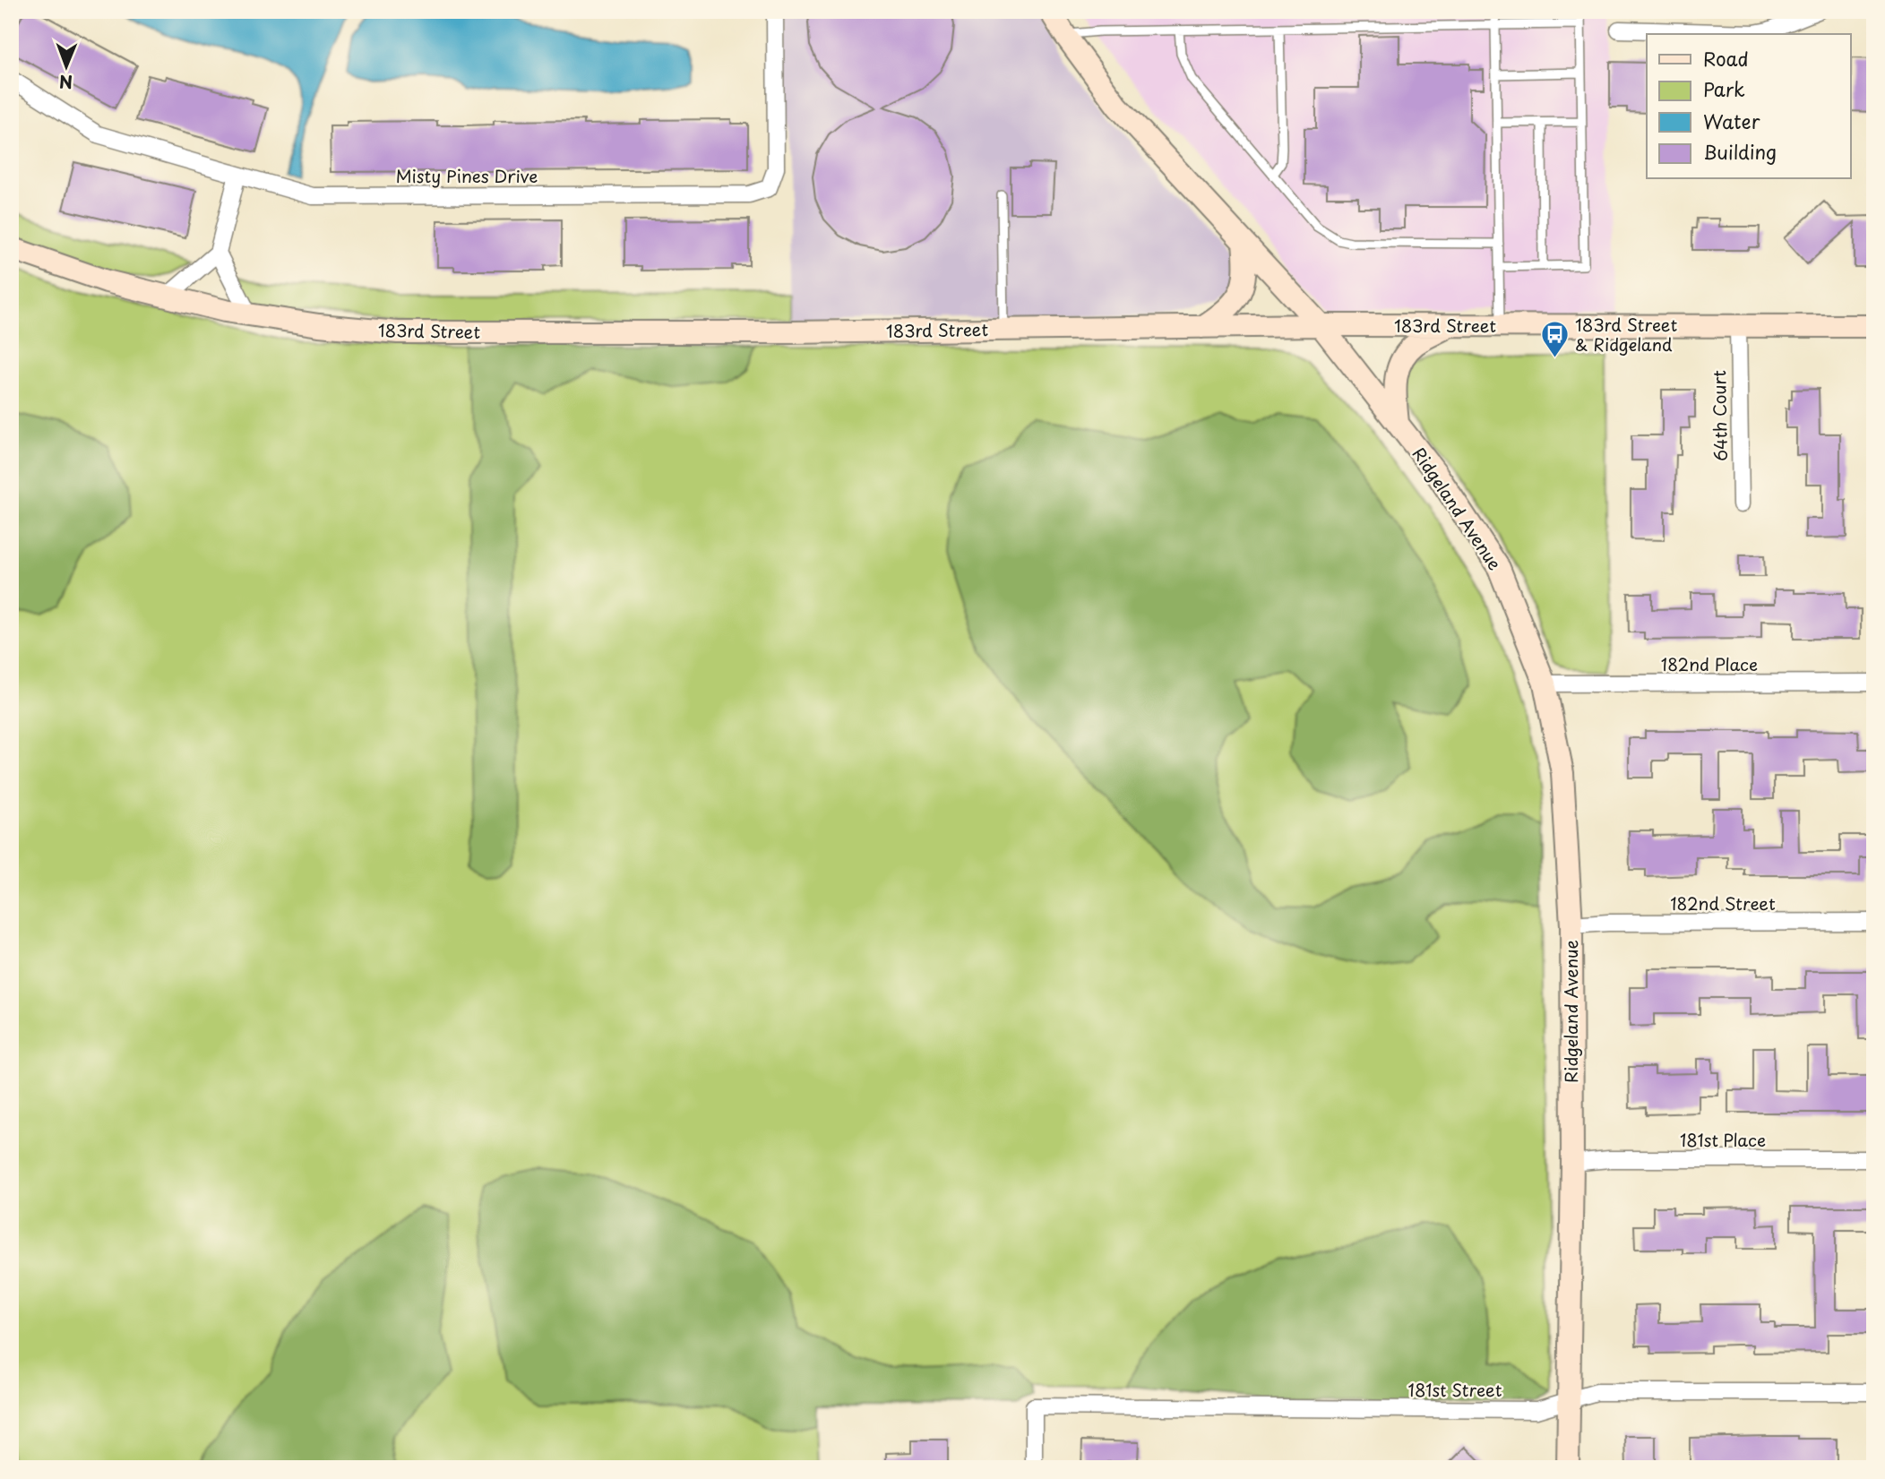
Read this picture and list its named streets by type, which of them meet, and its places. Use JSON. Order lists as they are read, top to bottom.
{
  "streets": {
    "street": [
      "Misty Pines Drive",
      "183rd Street",
      "64th Court",
      "Ridgeland Avenue",
      "182nd Place",
      "182nd Street",
      "181st Place",
      "181st Street"
    ]
  },
  "crossings": [
    ["183rd Street", "64th Court"],
    ["183rd Street", "Ridgeland Avenue"],
    ["Ridgeland Avenue", "182nd Place"],
    ["Ridgeland Avenue", "182nd Street"],
    ["Ridgeland Avenue", "181st Place"],
    ["Ridgeland Avenue", "181st Street"]
  ],
  "places": {
    "bus stop": ["183rd Street & Ridgeland"]
  },
  "legend": [
    "Road",
    "Park",
    "Water",
    "Building"
  ],
  "north": "bottom"
}
